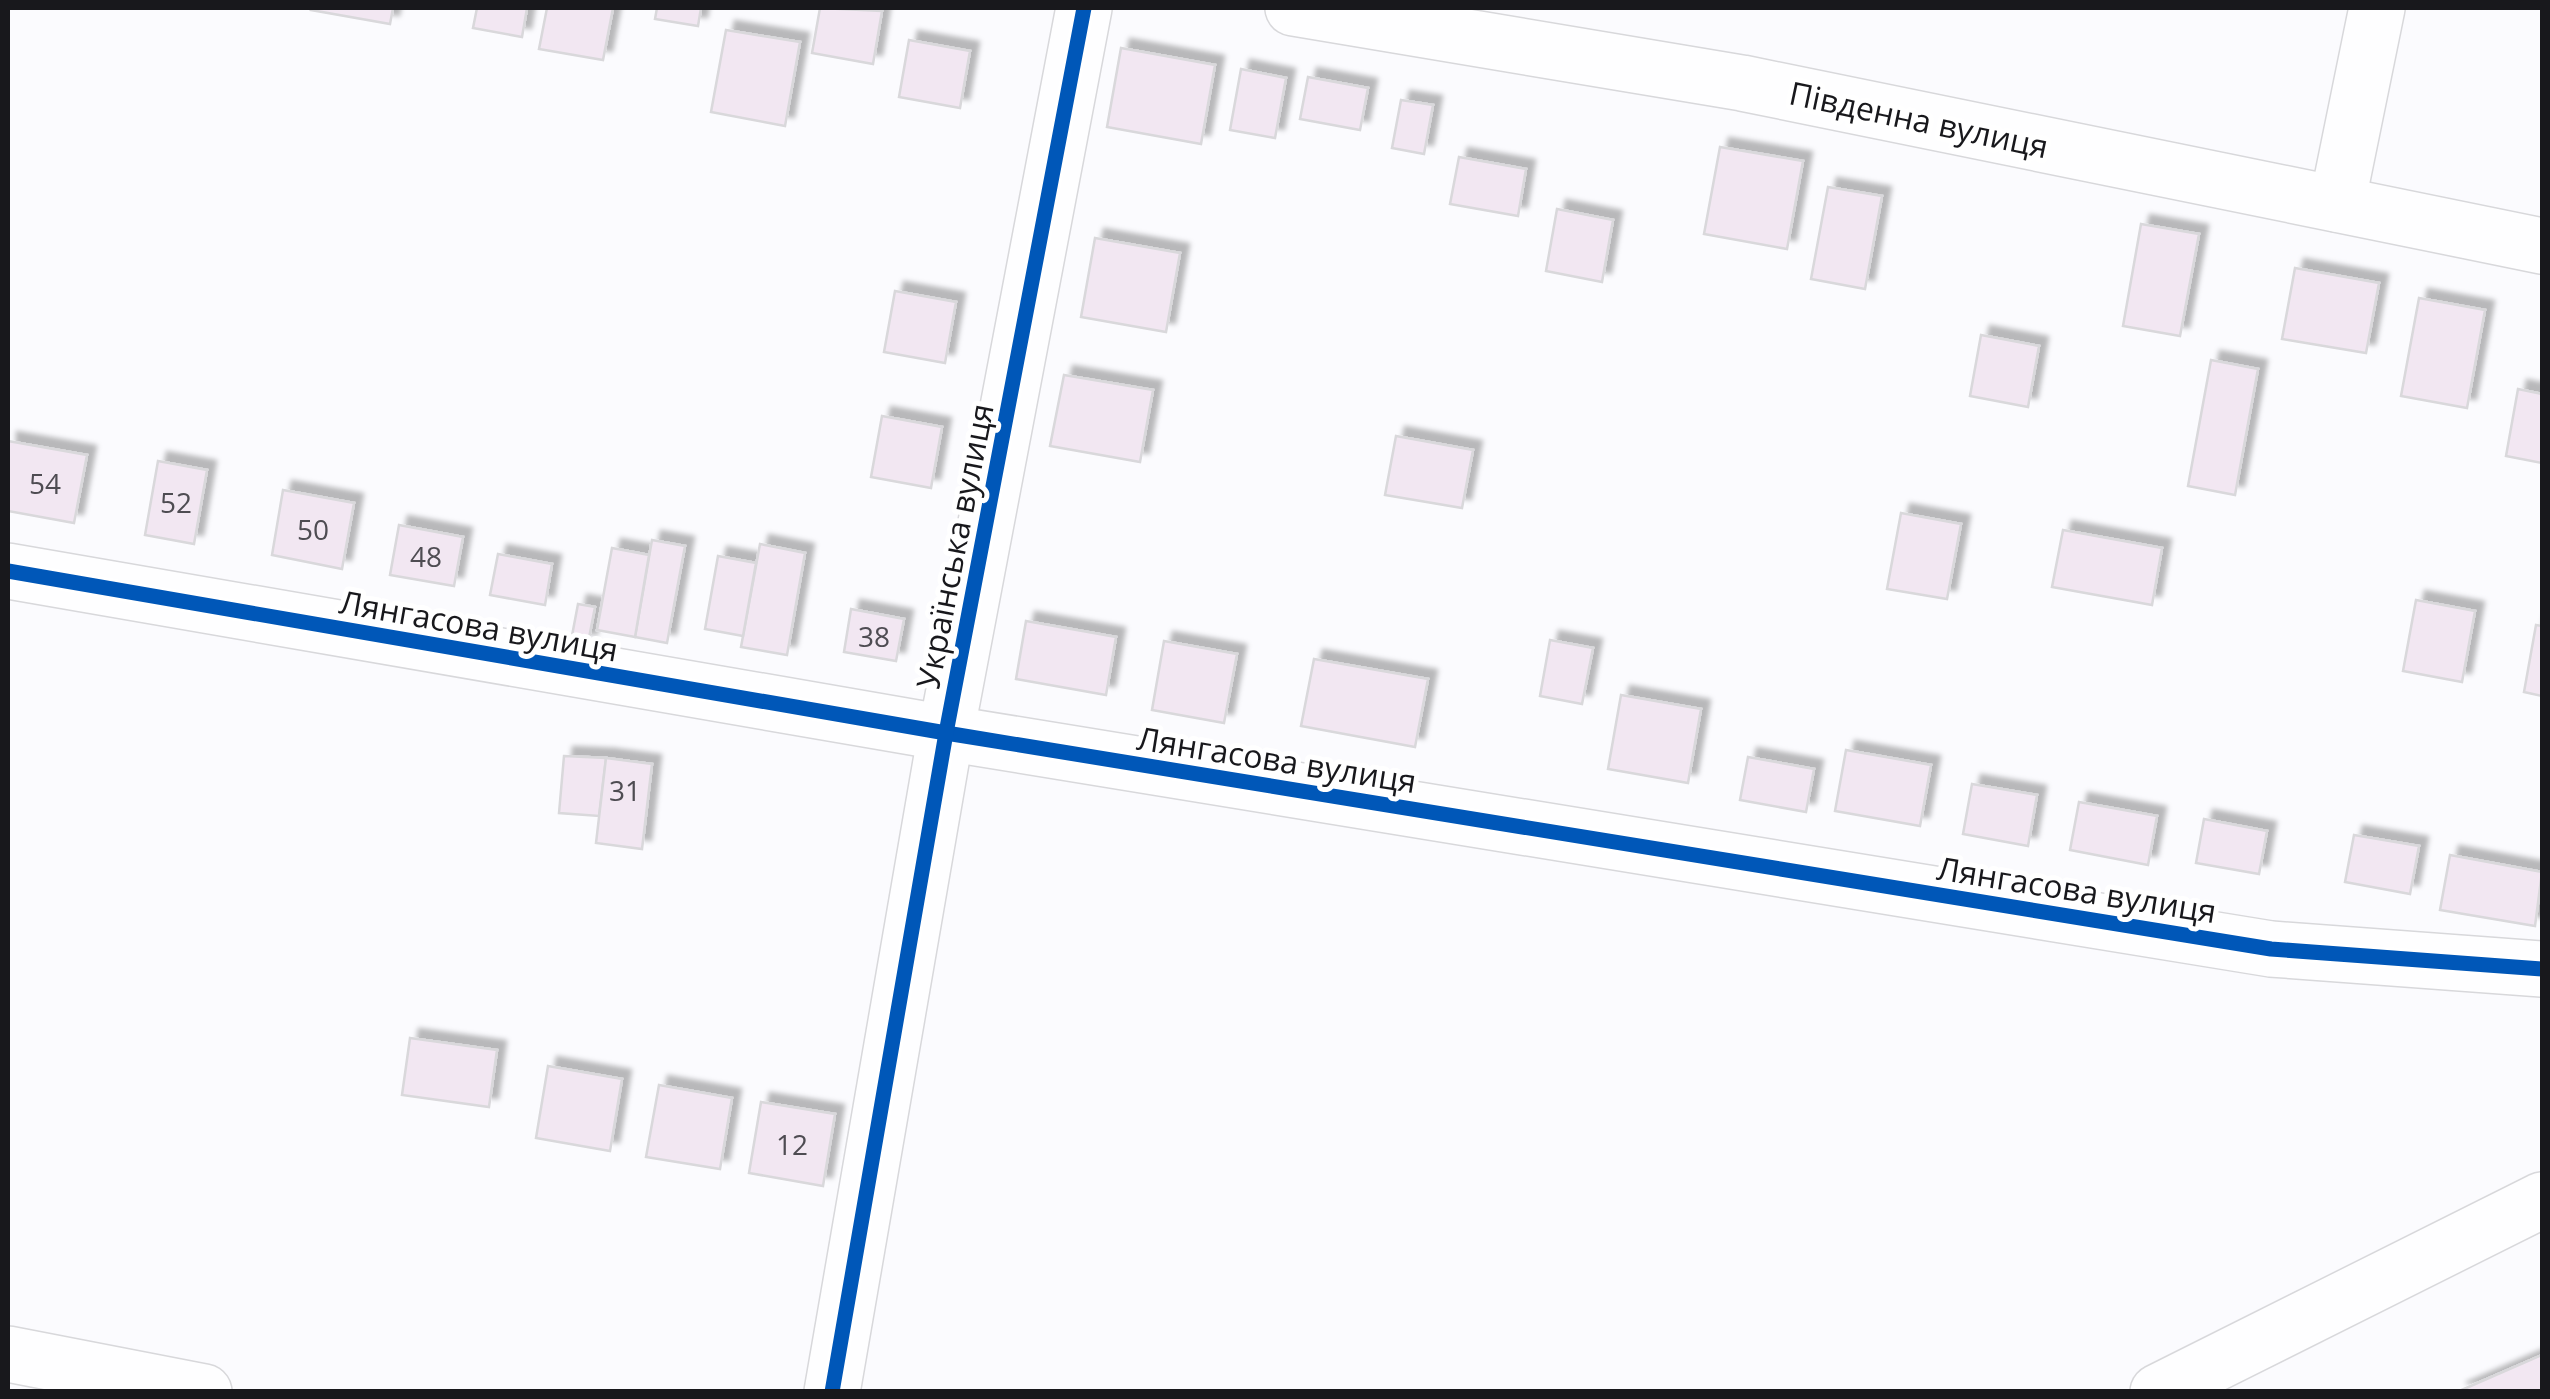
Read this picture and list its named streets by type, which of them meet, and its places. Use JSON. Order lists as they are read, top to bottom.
{
  "streets": {
    "street": ["Південна вулиця", "Українська вулиця", "Лянгасова вулиця"]
  },
  "crossings": [
    ["Українська вулиця", "Лянгасова вулиця"]
  ],
  "house_numbers": [
    "54",
    "52",
    "50",
    "48",
    "38",
    "31",
    "12"
  ]
}
